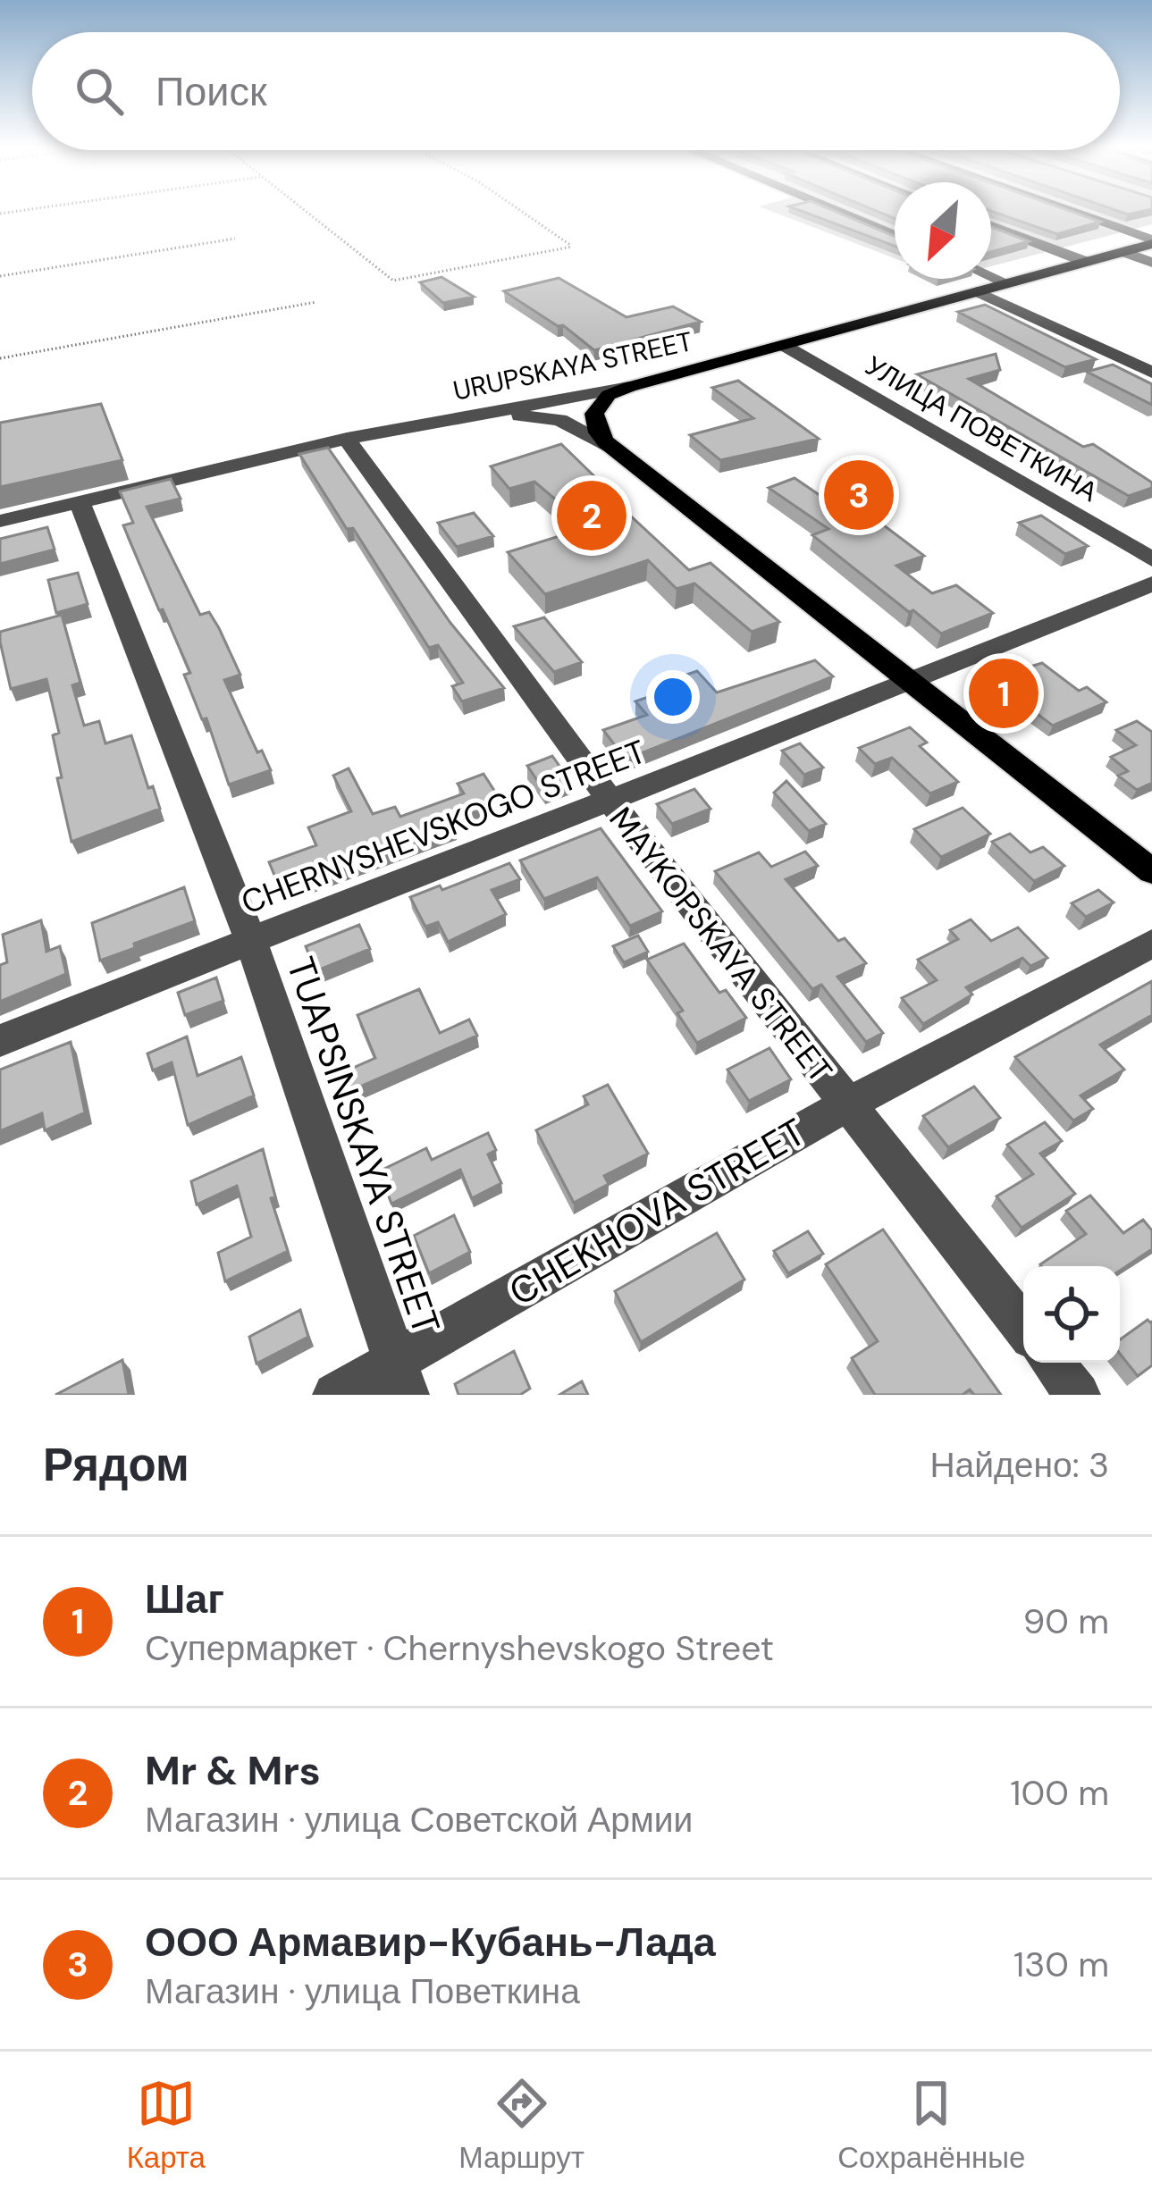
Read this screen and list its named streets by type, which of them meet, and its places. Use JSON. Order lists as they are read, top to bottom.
{
  "streets": {
    "main road": ["URUPSKAYA STREET"],
    "street": [
      "УЛИЦА ПОВЕТКИНА",
      "CHERNYSHEVSKOGO STREET",
      "MAYKOPSKAYA STREET",
      "TUAPSINSKAYA STREET",
      "CHEKHOVA STREET"
    ]
  },
  "crossings": [
    ["URUPSKAYA STREET", "УЛИЦА ПОВЕТКИНА"],
    ["URUPSKAYA STREET", "MAYKOPSKAYA STREET"],
    ["URUPSKAYA STREET", "TUAPSINSKAYA STREET"],
    ["CHERNYSHEVSKOGO STREET", "MAYKOPSKAYA STREET"],
    ["CHERNYSHEVSKOGO STREET", "TUAPSINSKAYA STREET"],
    ["MAYKOPSKAYA STREET", "CHEKHOVA STREET"],
    ["TUAPSINSKAYA STREET", "CHEKHOVA STREET"]
  ],
  "north": "bottom left",
  "page": {
    "search": "Поиск",
    "pins": ["3", "2", "1"],
    "heading": ["Рядом", "Найдено: 3"],
    "list": [
      {
        "mark": "1",
        "name": "Шаг",
        "note": "Супермаркет · Chernyshevskogo Street",
        "value": "90 m"
      },
      {
        "mark": "2",
        "name": "Mr & Mrs",
        "note": "Магазин · улица Советской Армии",
        "value": "100 m"
      },
      {
        "mark": "3",
        "name": "ООО Армавир-Кубань-Лада",
        "note": "Магазин · улица Поветкина",
        "value": "130 m"
      }
    ],
    "nav": ["Карта", "Маршрут", "Сохранённые"]
  }
}
